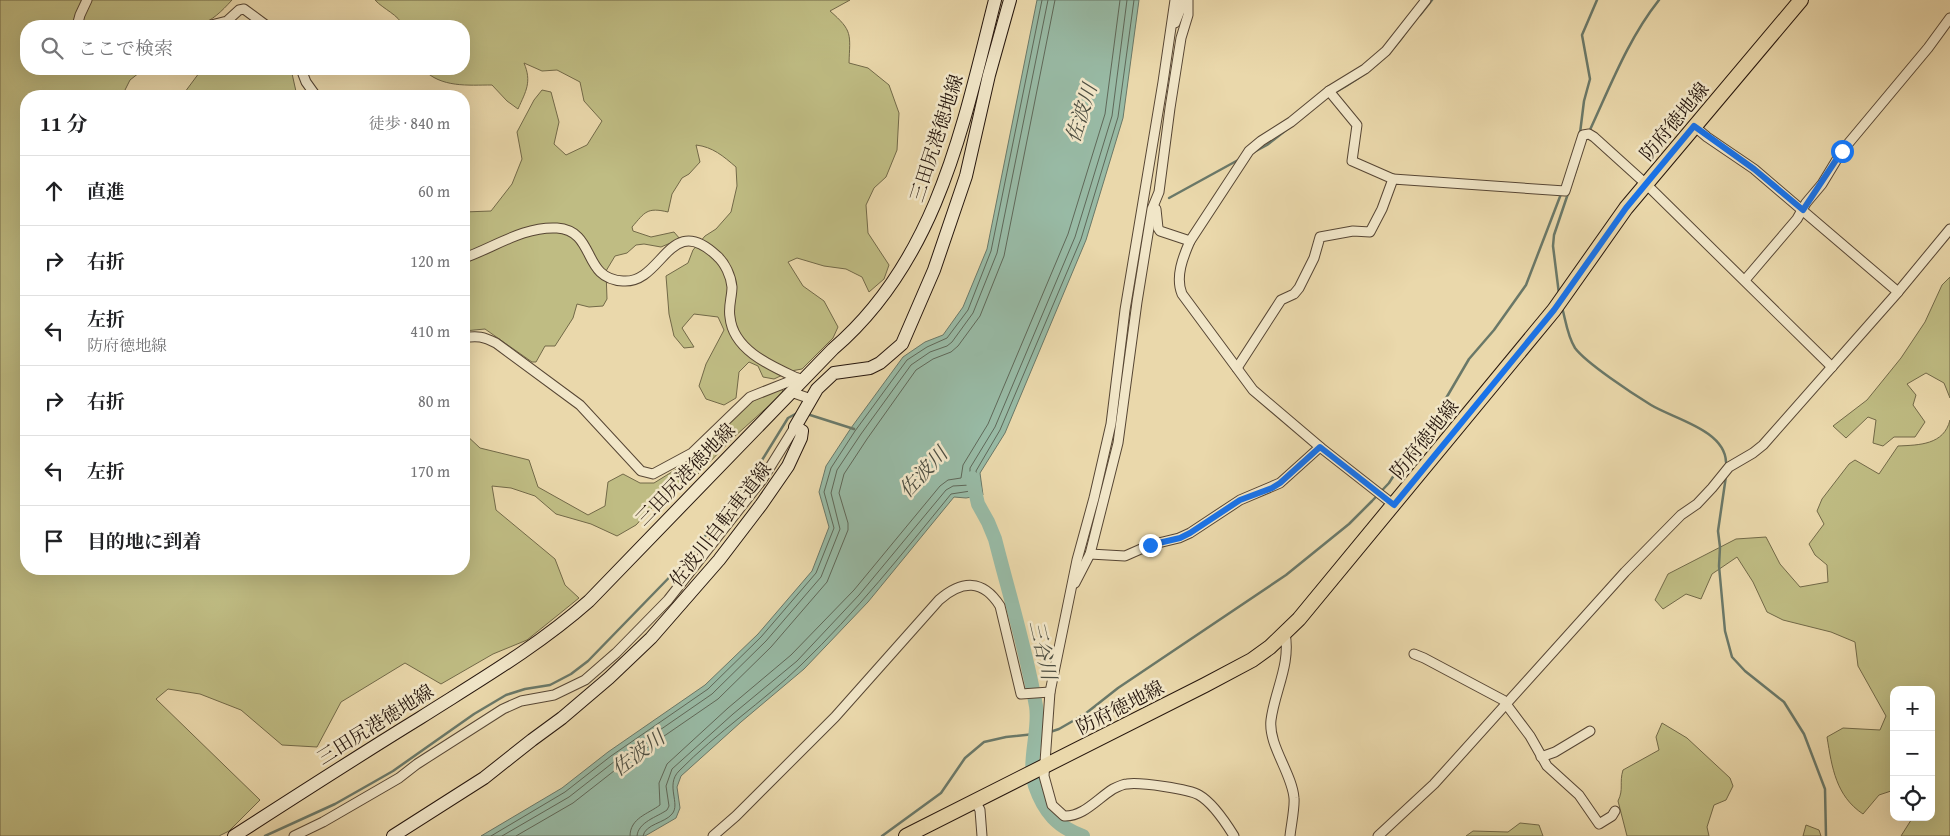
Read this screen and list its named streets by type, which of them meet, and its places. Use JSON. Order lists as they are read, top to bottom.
{
  "streets": {
    "main road": ["防府徳地線", "三田尻港徳地線", "佐波川自転車道線"]
  },
  "water": ["佐波川", "三谷川"],
  "page": {
    "search": "ここで検索",
    "heading": ["11 分", "徒歩 · 840 m"],
    "list": [
      ["直進", "60 m"],
      ["右折", "120 m"],
      ["左折", "防府徳地線", "410 m"],
      ["右折", "80 m"],
      ["左折", "170 m"],
      "目的地に到着"
    ],
    "map_buttons": ["+", "−"]
  }
}
